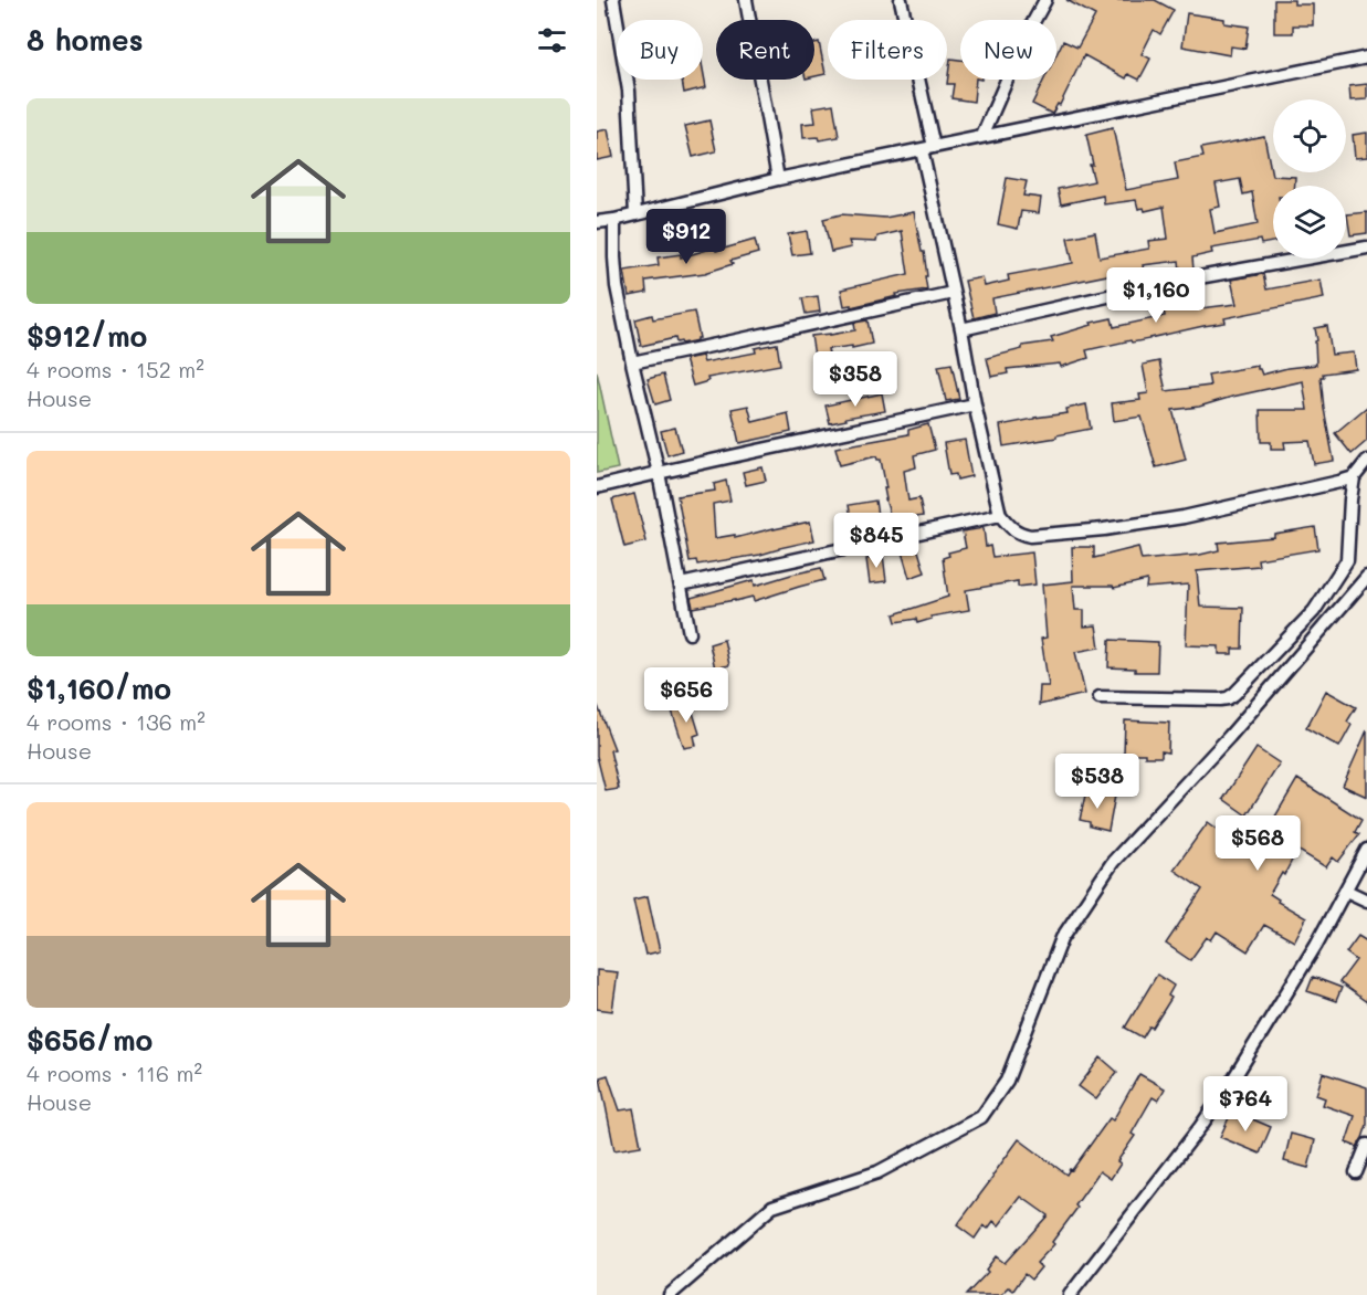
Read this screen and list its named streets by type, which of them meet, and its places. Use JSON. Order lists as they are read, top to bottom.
{
  "page": {
    "heading": "8 homes",
    "chip": [
      "Buy",
      "Rent",
      "Filters",
      "New"
    ],
    "list": [
      {
        "name": "$912/mo",
        "note": "4 rooms · 152 m² · House"
      },
      {
        "name": "$1,160/mo",
        "note": "4 rooms · 136 m² · House"
      },
      {
        "name": "$656/mo",
        "note": "4 rooms · 116 m² · House"
      }
    ],
    "price": [
      "$912",
      "$1,160",
      "$358",
      "$845",
      "$656",
      "$538",
      "$568",
      "$764"
    ]
  }
}
